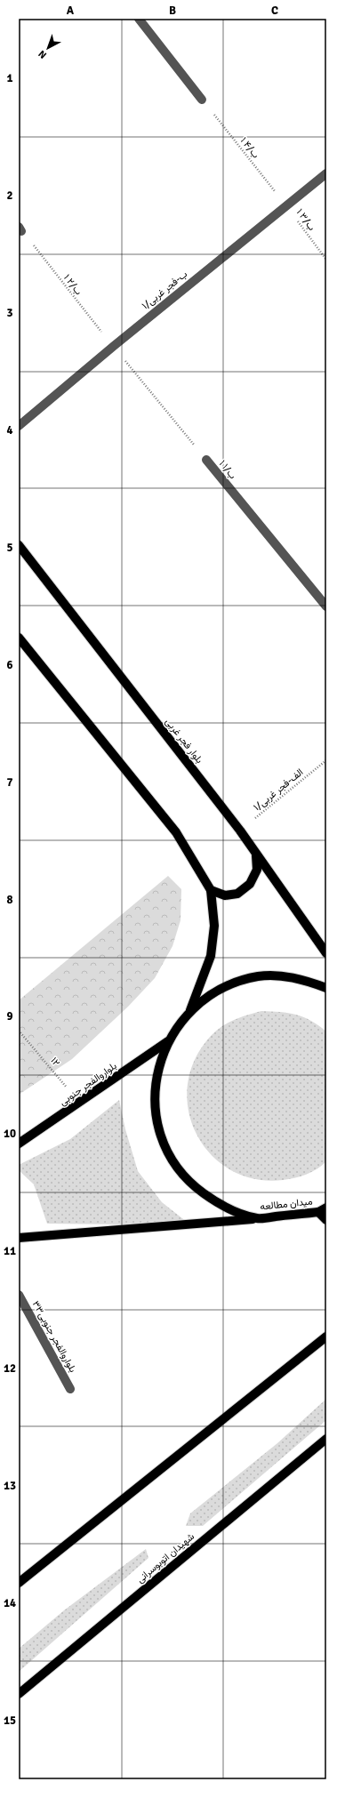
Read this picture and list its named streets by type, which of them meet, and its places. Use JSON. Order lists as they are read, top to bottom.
{
  "streets": {
    "main road": [
      "بلوار فجر غربی",
      "بلواروالفجر جنوبی",
      "میدان مطالعه",
      "شهیدان اتوبوسرانی"
    ],
    "street": ["۱/ب-فجر غربی", "۱ ب/۱", "بلواروالفجر جنوبی۳۳"],
    "path": [
      "۱ ب/۴",
      "۱ ب/۳",
      "۱ ب/۲",
      "۱/الف-فجر غربی",
      "۱۲"
    ]
  },
  "crossings": [
    ["۱ ب/۴", "۱ ب/۳"],
    ["۱ ب/۴", "۱/ب-فجر غربی"],
    ["۱ ب/۳", "۱/ب-فجر غربی"],
    ["۱ ب/۲", "۱/ب-فجر غربی"],
    ["۱ ب/۲", "۱ ب/۱"],
    ["۱/ب-فجر غربی", "۱ ب/۱"],
    ["بلوار فجر غربی", "۱/الف-فجر غربی"],
    ["۱۲", "بلواروالفجر جنوبی"],
    ["بلواروالفجر جنوبی", "میدان مطالعه"]
  ],
  "north": "bottom left",
  "grid": {
    "columns": ["A", "B", "C"],
    "rows": [
      "1",
      "2",
      "3",
      "4",
      "5",
      "6",
      "7",
      "8",
      "9",
      "10",
      "11",
      "12",
      "13",
      "14",
      "15"
    ]
  }
}
